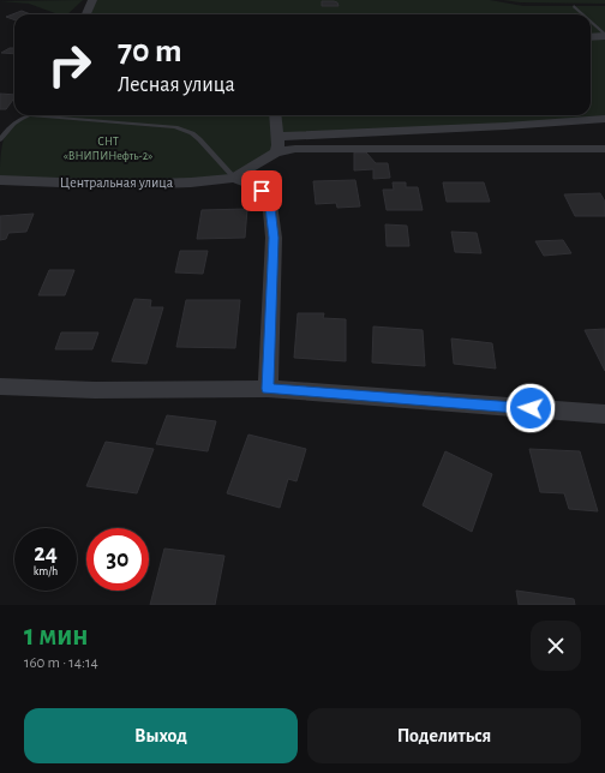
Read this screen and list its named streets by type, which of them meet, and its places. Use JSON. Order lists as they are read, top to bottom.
{
  "streets": {
    "street": ["Центральная улица"]
  },
  "parks": ["СНТ «ВНИПИНефть-2»"],
  "page": {
    "turn": ["70 m", "Лесная улица"],
    "speed": "24 km/h",
    "limit": "30",
    "heading": ["1 мин", "160 m · 14:14"],
    "buttons": ["Выход", "Поделиться"]
  }
}
